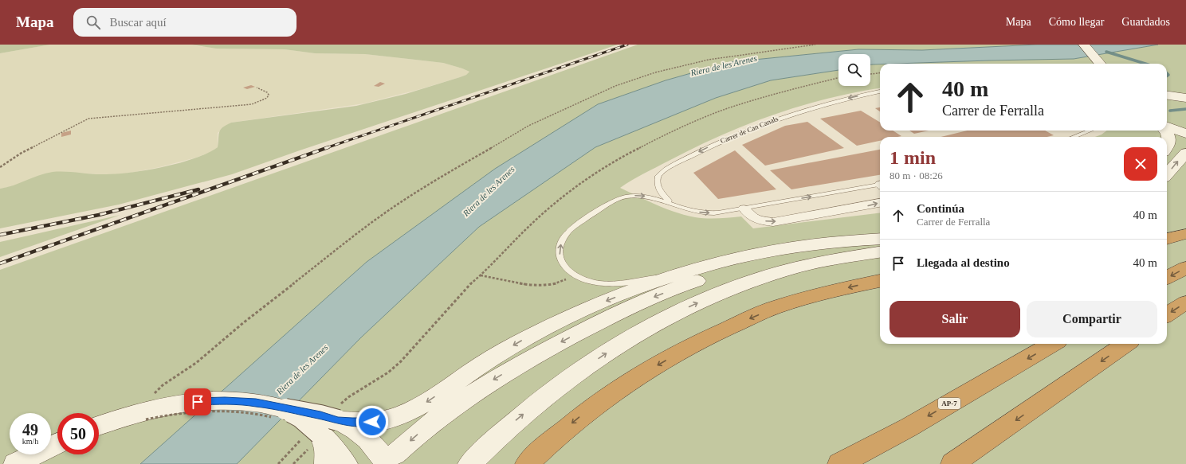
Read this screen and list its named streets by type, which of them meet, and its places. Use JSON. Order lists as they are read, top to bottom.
{
  "streets": {
    "highway": ["AP-7"],
    "lane": ["Carrer de Can Canals"]
  },
  "water": ["Riera de les Arenes"],
  "page": {
    "header": "Mapa",
    "search": "Buscar aquí",
    "nav": ["Mapa", "Cómo llegar", "Guardados"],
    "turn": ["40 m", "Carrer de Ferralla"],
    "heading": ["1 min", "80 m · 08:26"],
    "list": [
      {
        "name": "Continúa",
        "note": "Carrer de Ferralla",
        "value": "40 m"
      },
      {
        "name": "Llegada al destino",
        "value": "40 m"
      }
    ],
    "buttons": ["Salir", "Compartir"],
    "speed": "49 km/h",
    "limit": "50"
  }
}
